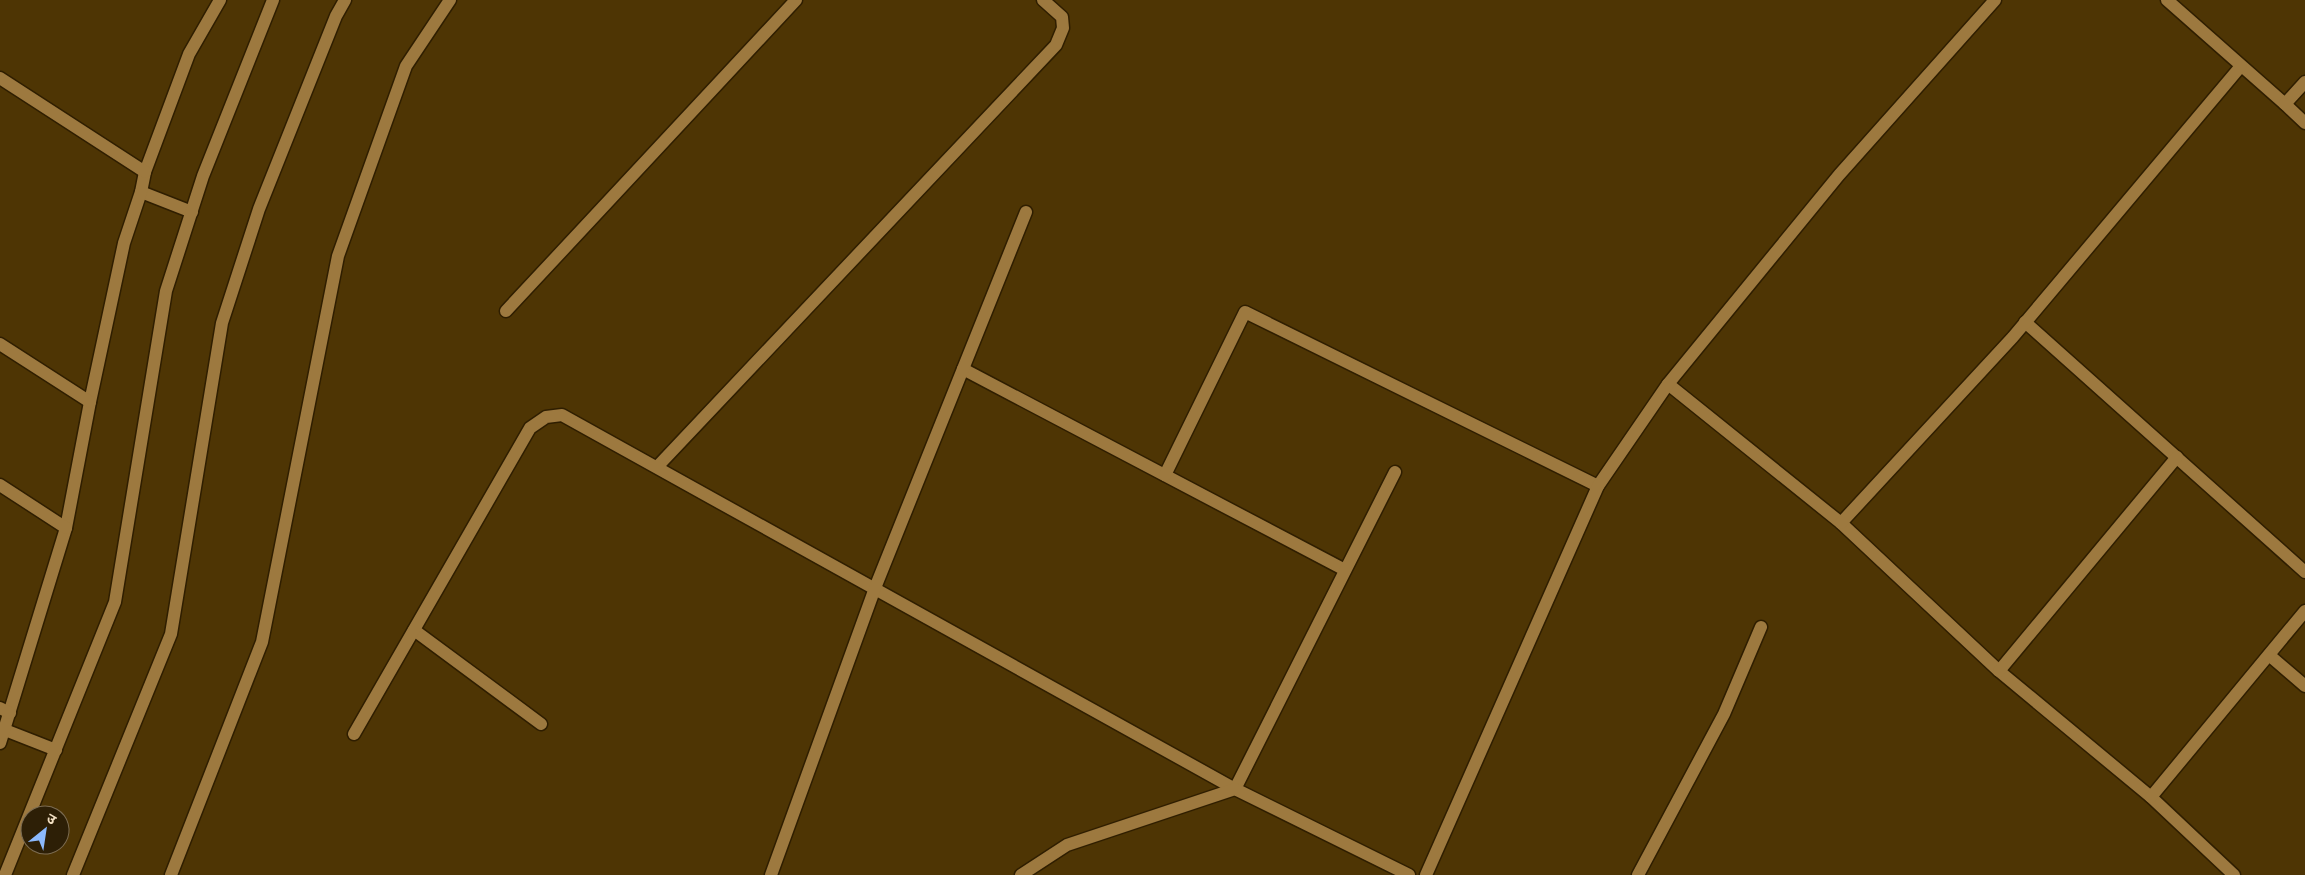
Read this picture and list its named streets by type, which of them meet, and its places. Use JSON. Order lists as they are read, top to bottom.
{
  "north": "top right"
}
